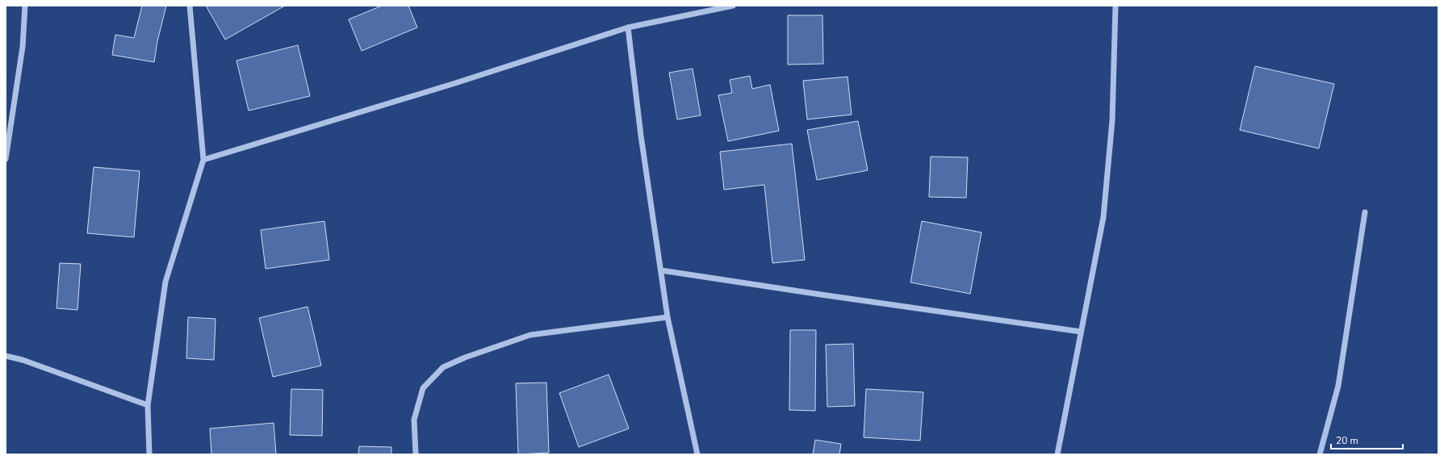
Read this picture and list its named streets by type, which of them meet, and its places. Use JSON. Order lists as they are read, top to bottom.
{
  "scale_bar": "20 m"
}
